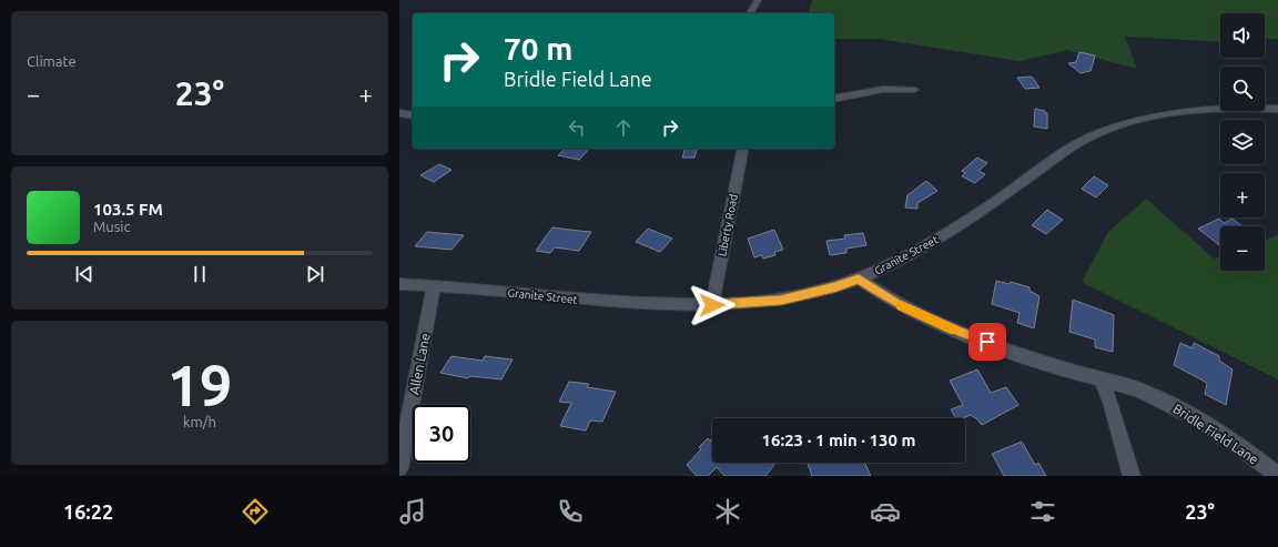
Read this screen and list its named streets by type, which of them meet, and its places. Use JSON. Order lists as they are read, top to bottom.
{
  "streets": {
    "street": [
      "Liberty Road",
      "Granite Street",
      "Allen Lane",
      "Bridle Field Lane"
    ]
  },
  "crossings": [
    ["Liberty Road", "Granite Street"],
    ["Granite Street", "Allen Lane"],
    ["Granite Street", "Bridle Field Lane"]
  ],
  "page": {
    "tile": [
      "Climate",
      ["19", "km/h"]
    ],
    "map_buttons": ["+", "−"],
    "turn": ["70 m", "Bridle Field Lane"],
    "heat": ["−", "23°", "+"],
    "song": ["103.5 FM", "Music"],
    "limit": "30",
    "trip": "16:23 · 1 min · 130 m",
    "tabs": ["16:22", "23°"]
  }
}
